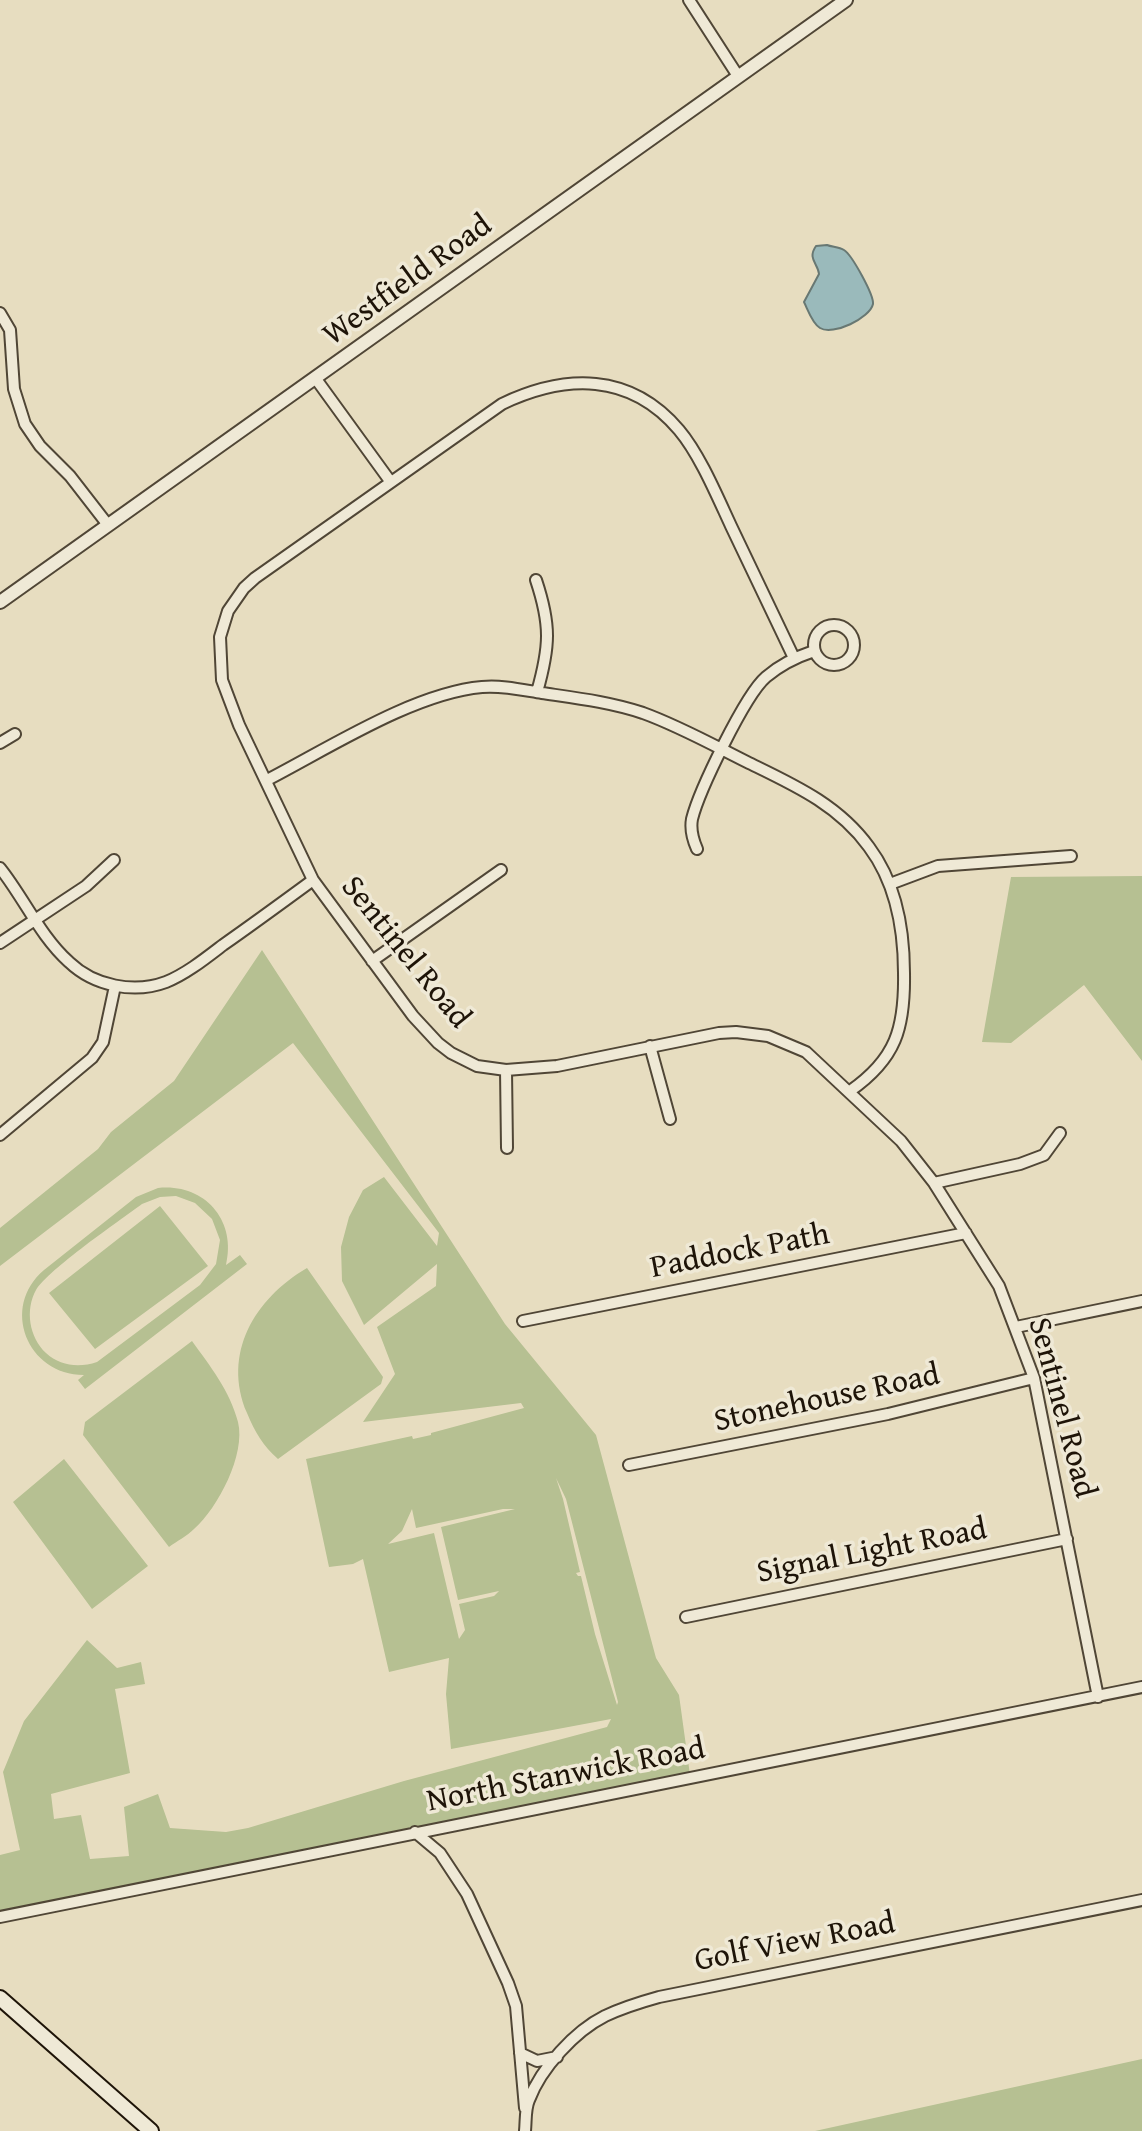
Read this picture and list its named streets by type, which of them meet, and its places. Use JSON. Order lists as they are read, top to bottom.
{
  "streets": {
    "street": [
      "Westfield Road",
      "Sentinel Road",
      "Paddock Path",
      "Stonehouse Road",
      "Signal Light Road",
      "North Stanwick Road",
      "Golf View Road"
    ]
  },
  "crossings": [
    ["Sentinel Road", "Paddock Path"],
    ["Sentinel Road", "Stonehouse Road"],
    ["Sentinel Road", "Signal Light Road"],
    ["Sentinel Road", "North Stanwick Road"]
  ]
}
